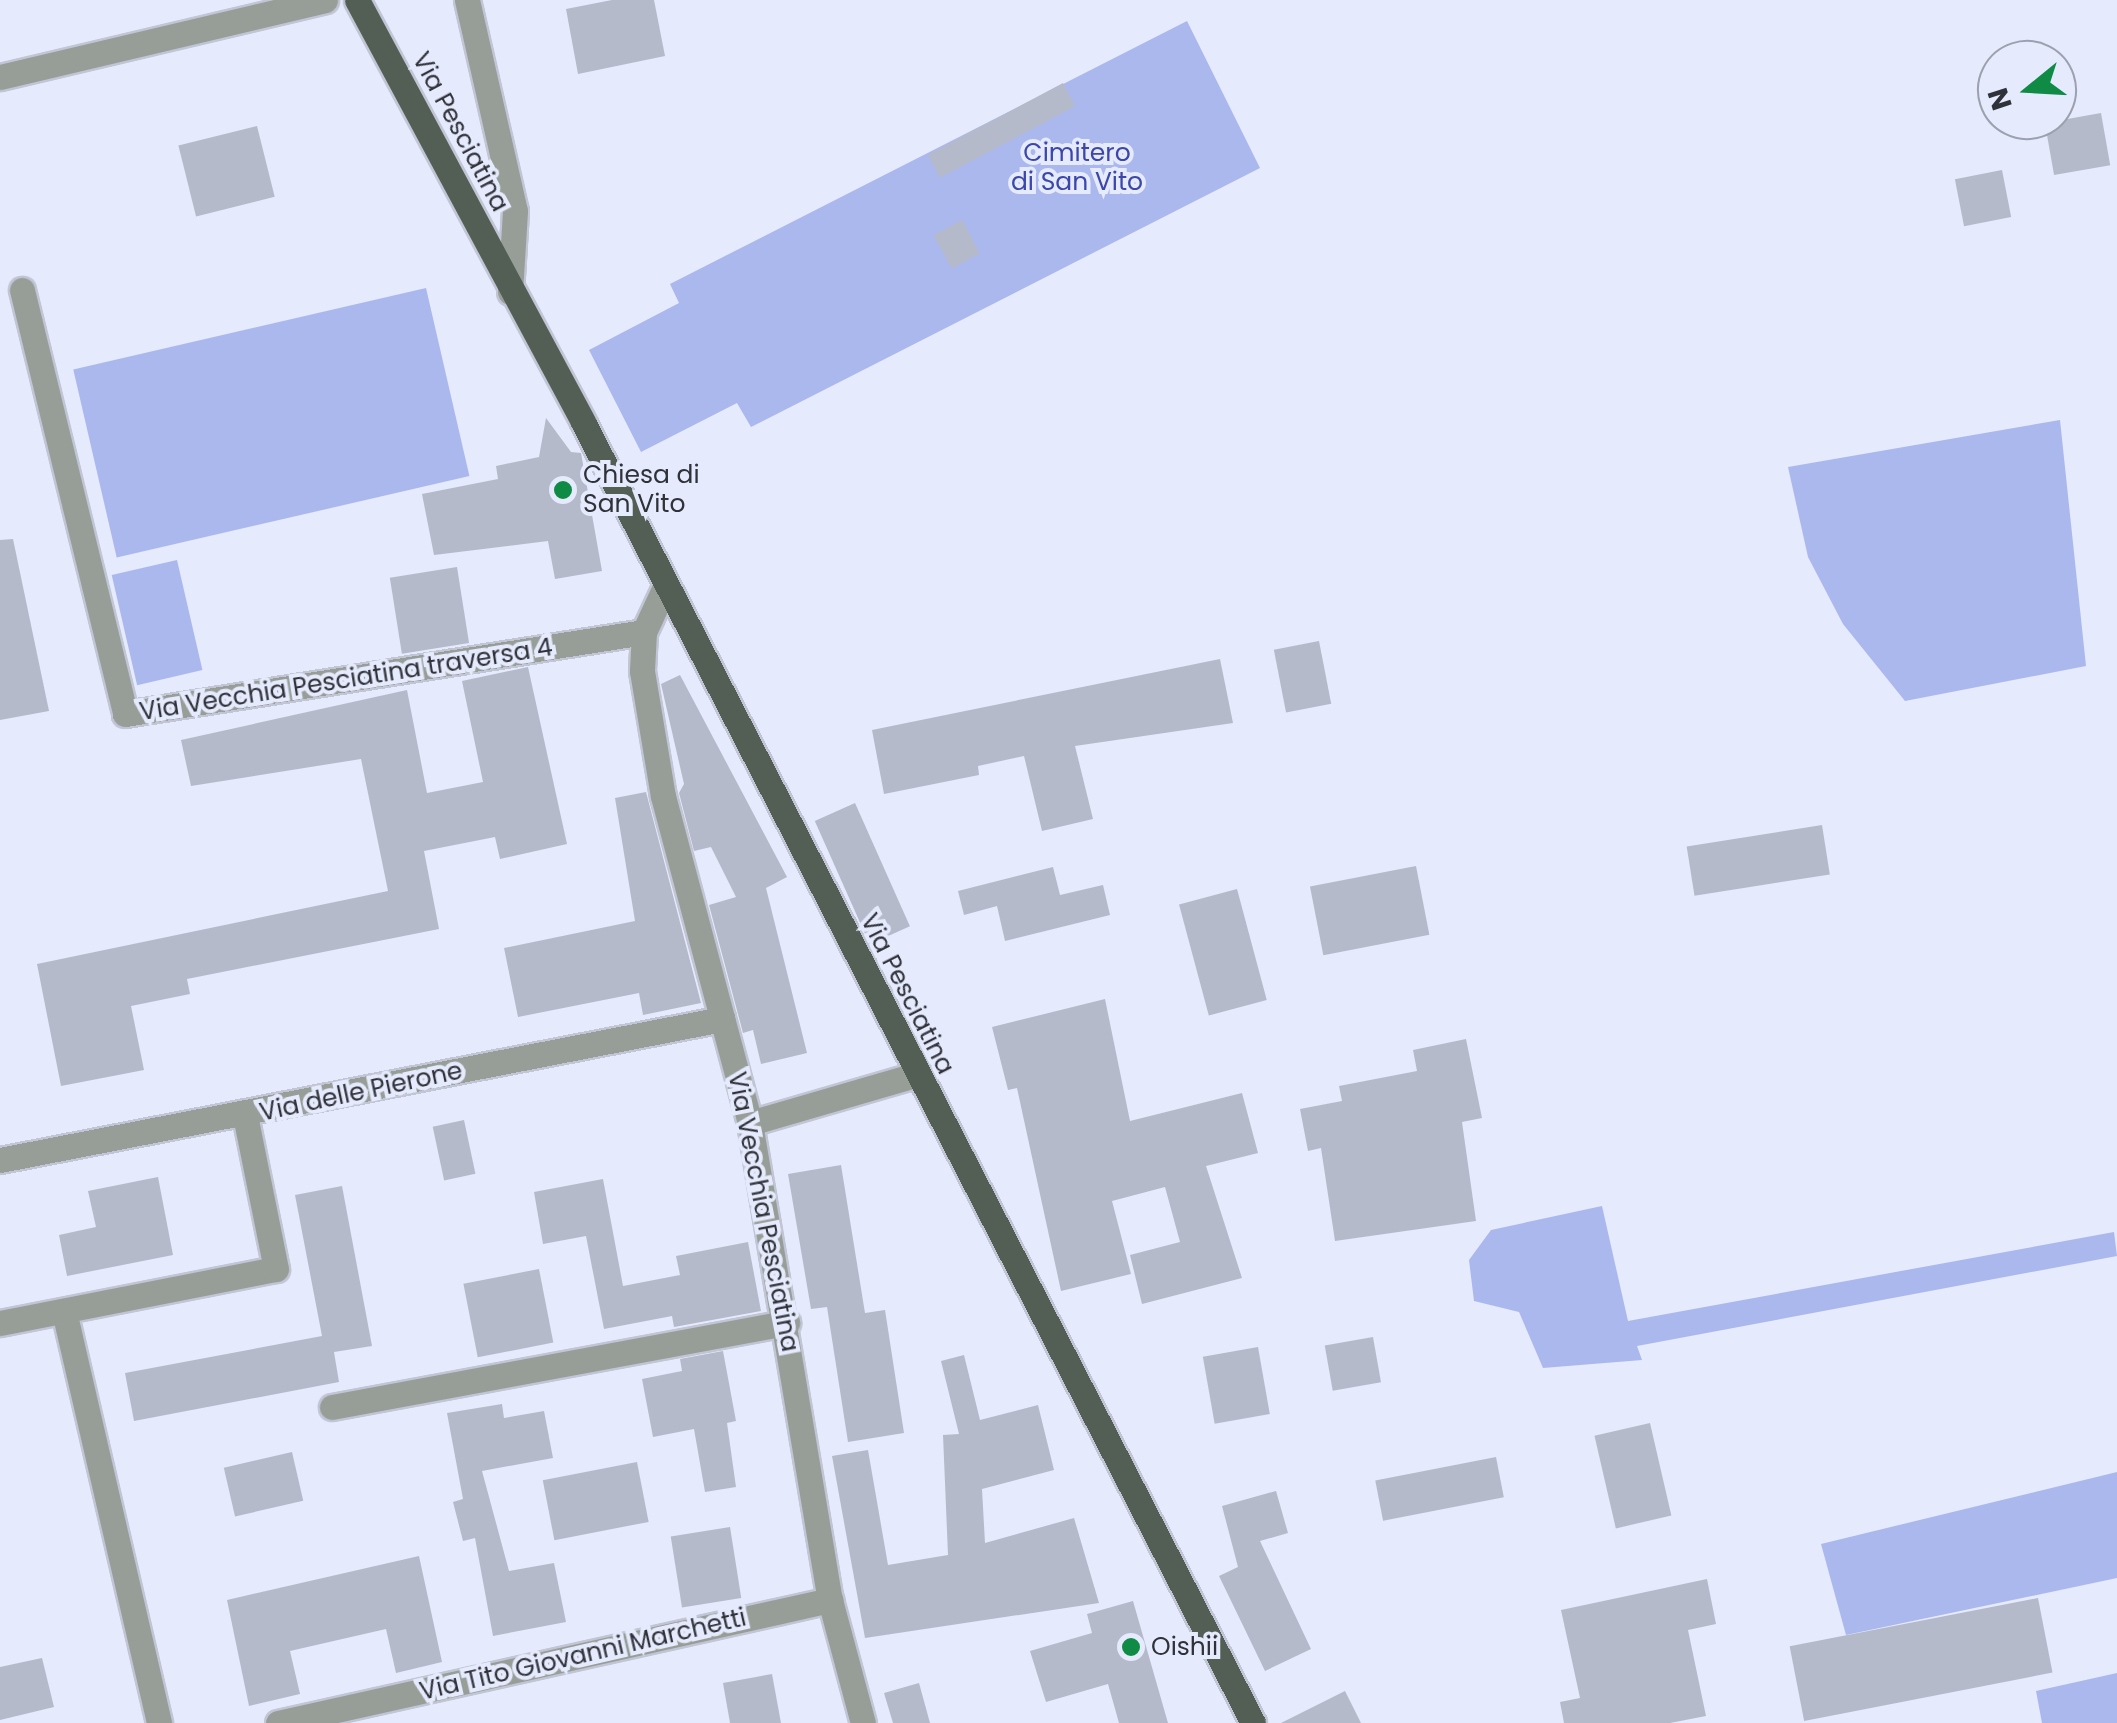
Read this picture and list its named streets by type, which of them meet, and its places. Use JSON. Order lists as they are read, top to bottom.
{
  "streets": {
    "main road": ["Via Pesciatina"],
    "street": [
      "Via Vecchia Pesciatina traversa 4",
      "Via delle Pierone",
      "Via Vecchia Pesciatina",
      "Via Tito Giovanni Marchetti"
    ]
  },
  "crossings": [
    ["Via Pesciatina", "Via Vecchia Pesciatina"],
    ["Via Vecchia Pesciatina traversa 4", "Via Vecchia Pesciatina"],
    ["Via delle Pierone", "Via Vecchia Pesciatina"],
    ["Via Vecchia Pesciatina", "Via Tito Giovanni Marchetti"]
  ],
  "parks": ["Cimitero di San Vito"],
  "places": ["Chiesa di San Vito", "Oishii"],
  "north": "left"
}
